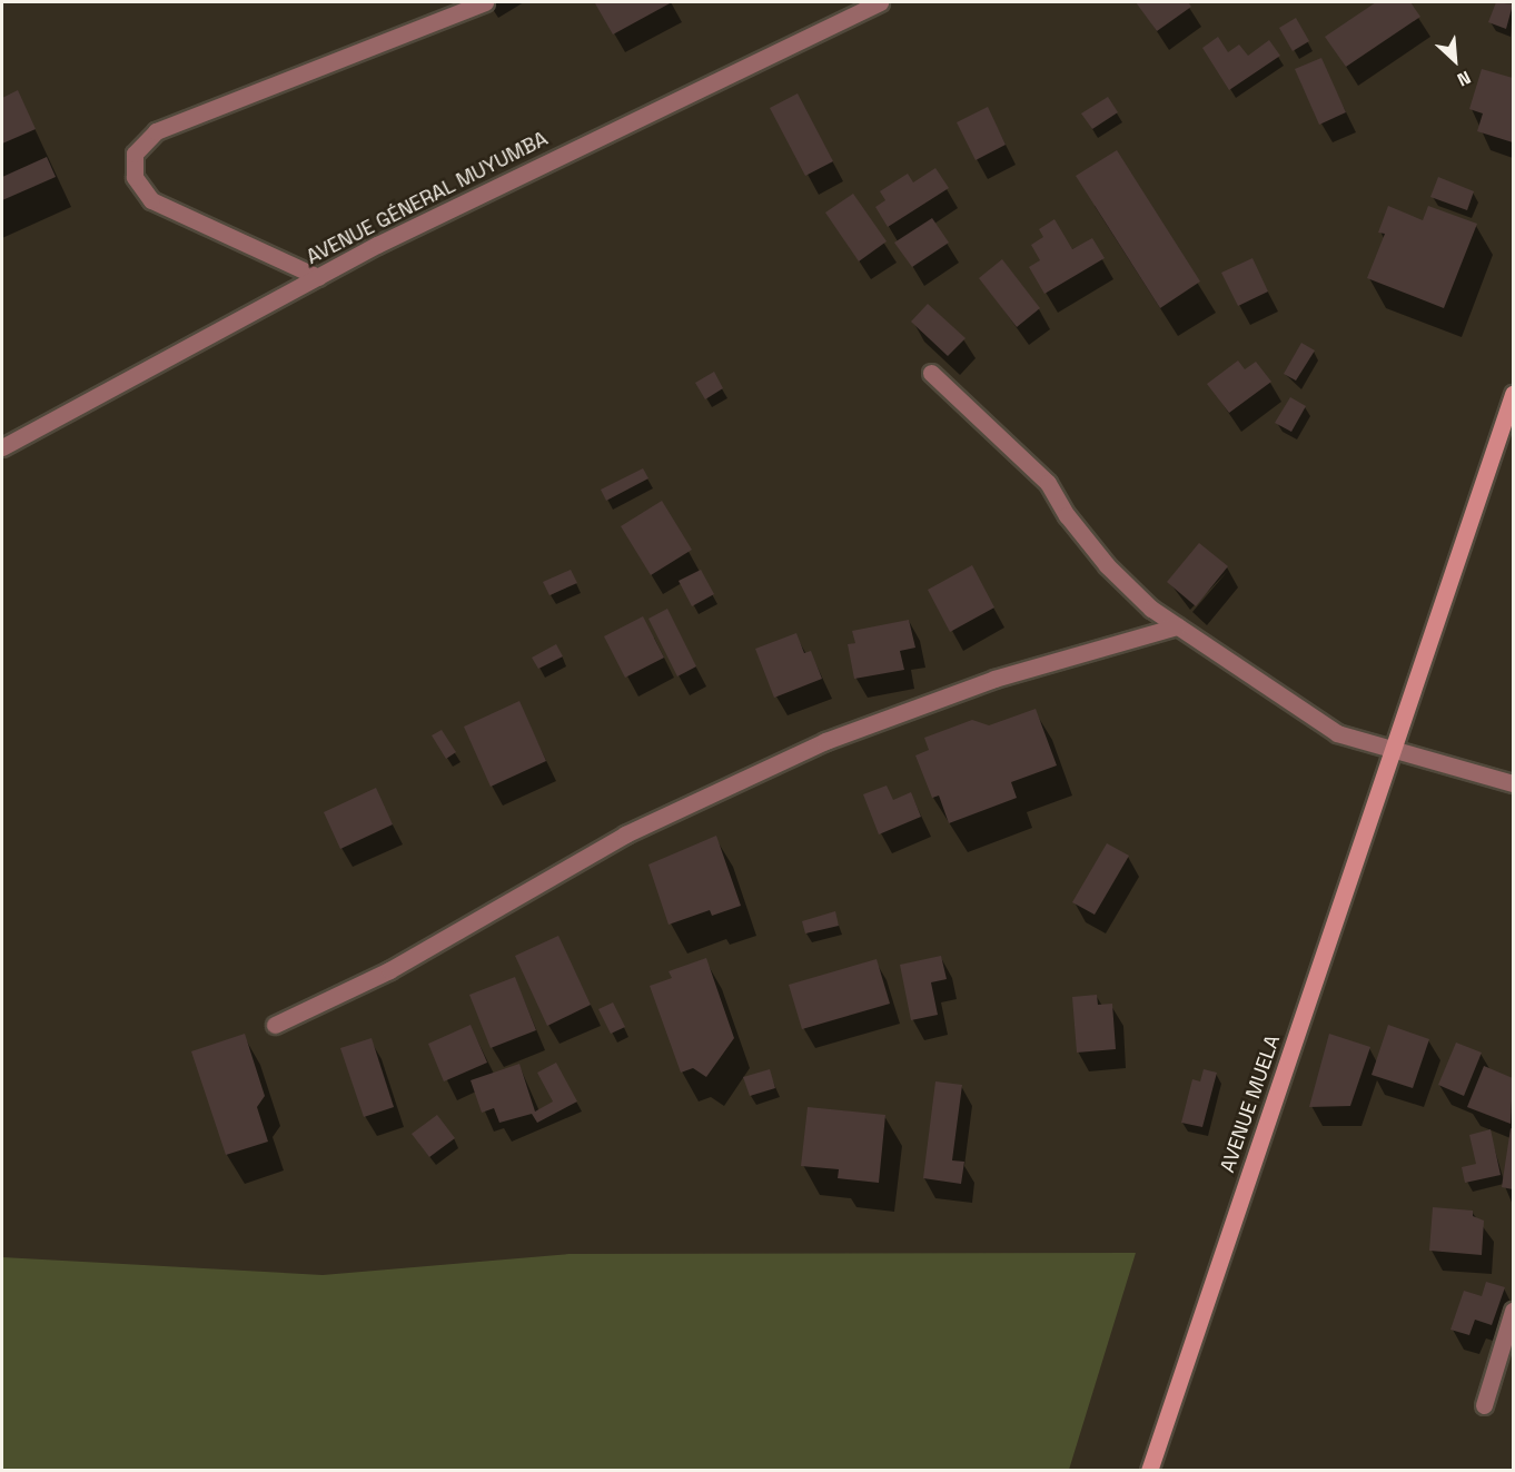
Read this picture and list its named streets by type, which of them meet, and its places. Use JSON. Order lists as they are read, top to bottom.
{
  "streets": {
    "street": ["AVENUE GÉNERAL MUYUMBA", "AVENUE MUELA"]
  },
  "north": "bottom right"
}
